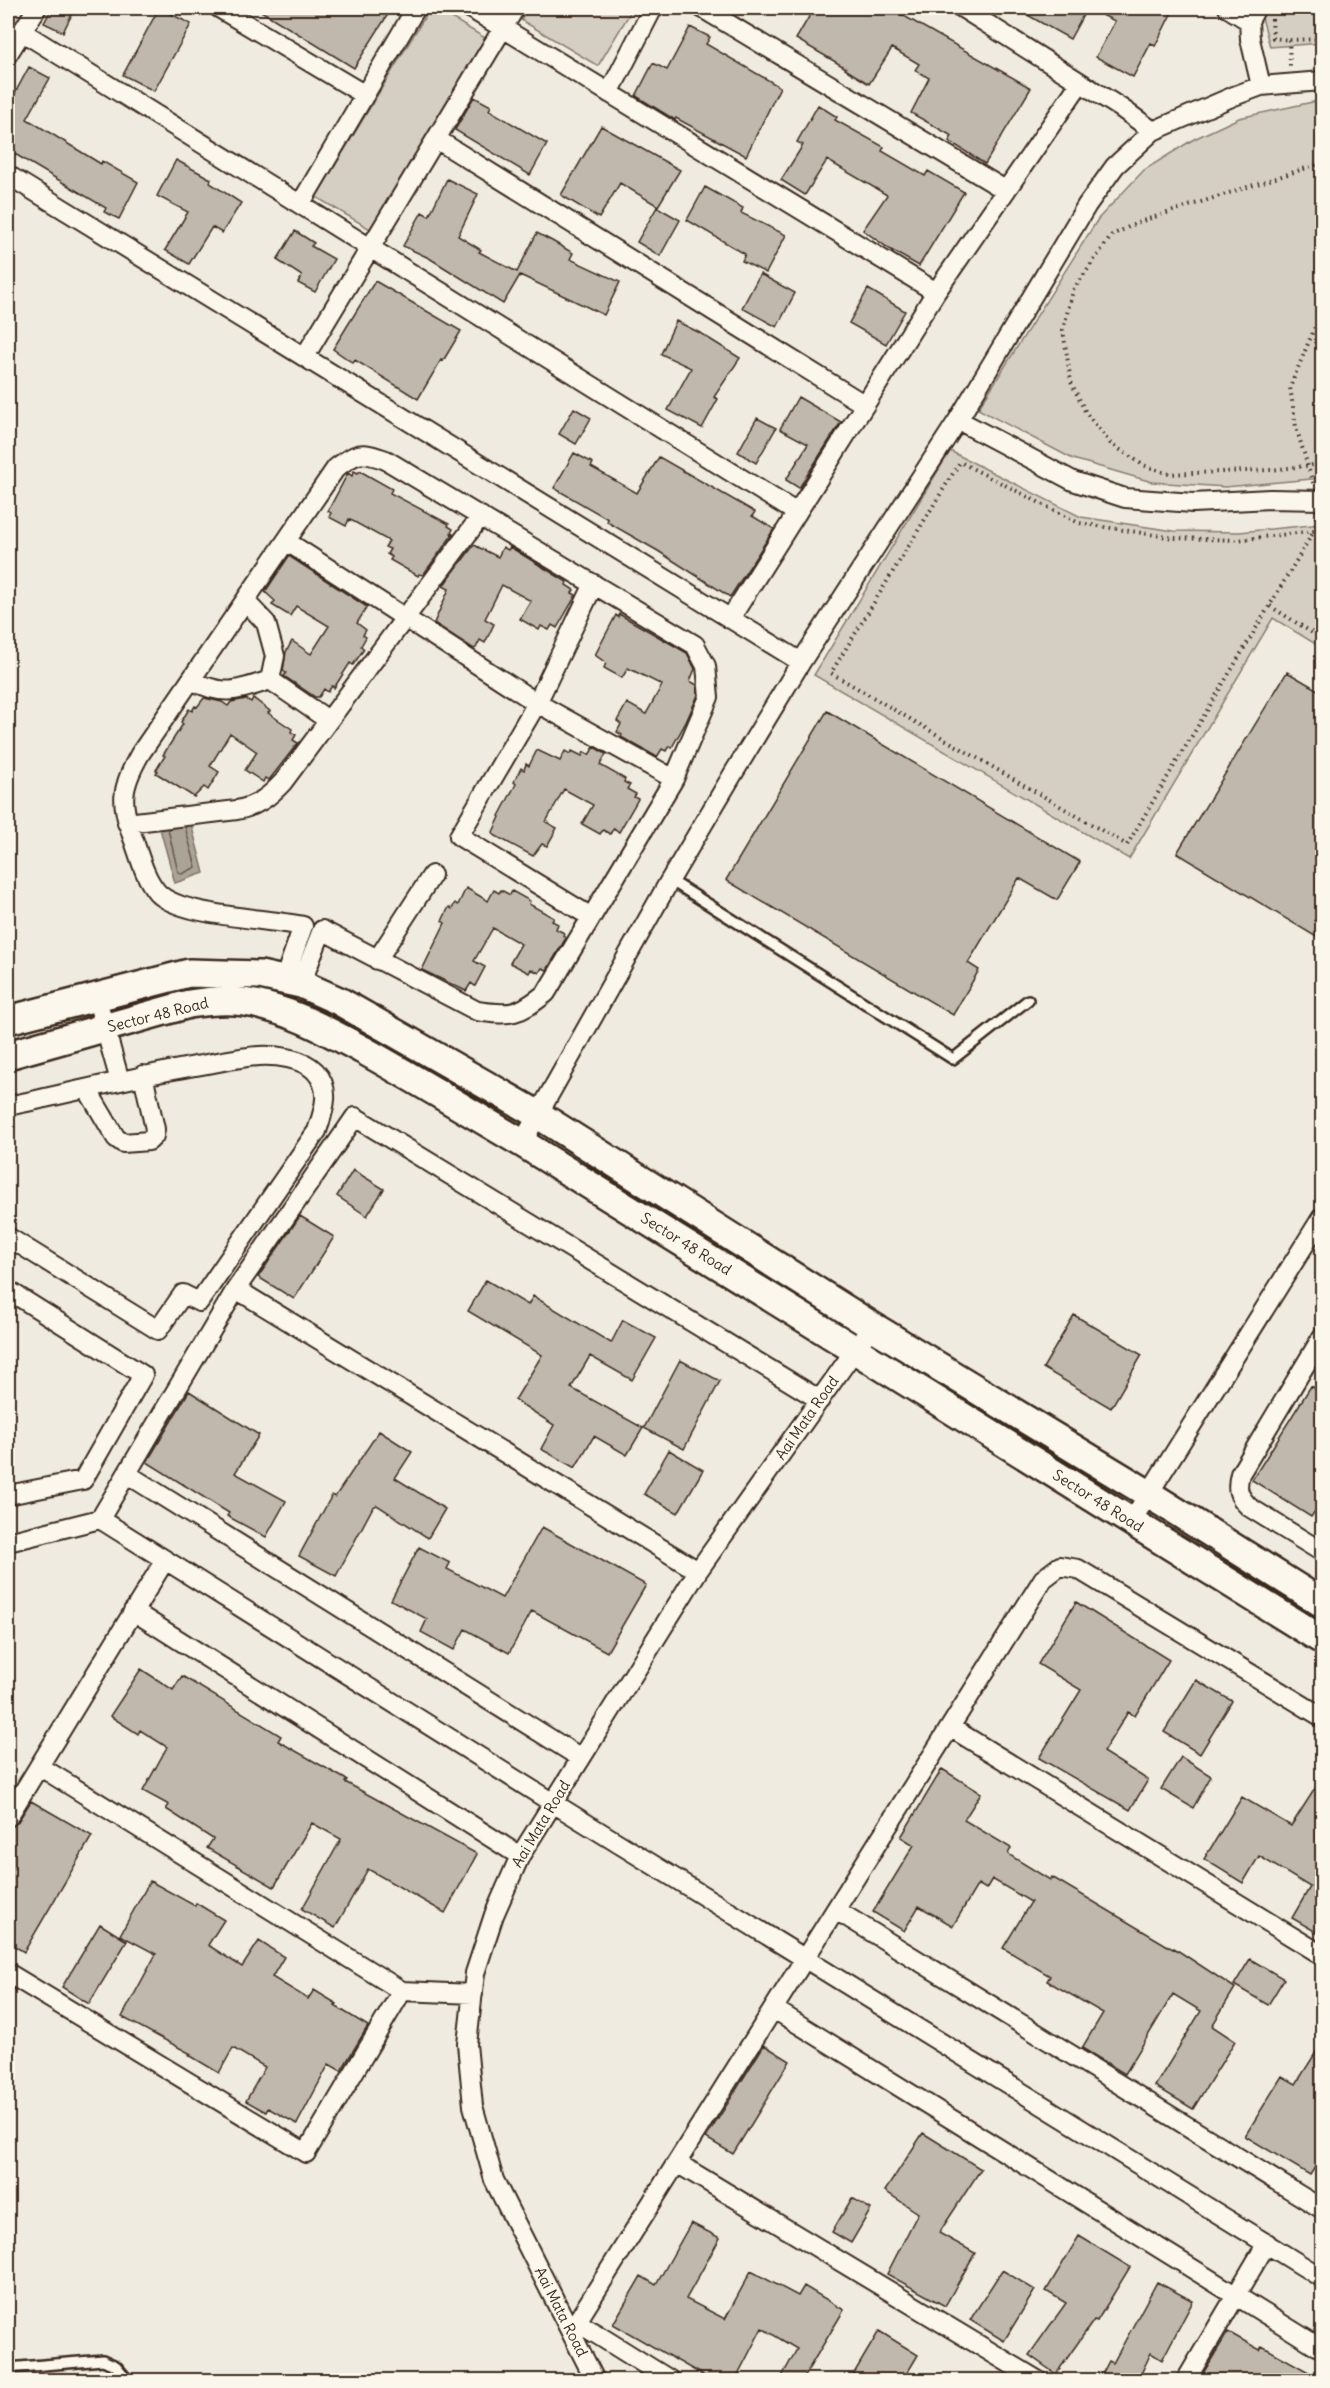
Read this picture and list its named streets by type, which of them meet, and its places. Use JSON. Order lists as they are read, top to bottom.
{
  "streets": {
    "street": ["Sector 48 Road", "Aai Mata Road"]
  },
  "crossings": [
    ["Sector 48 Road", "Aai Mata Road"]
  ]
}
